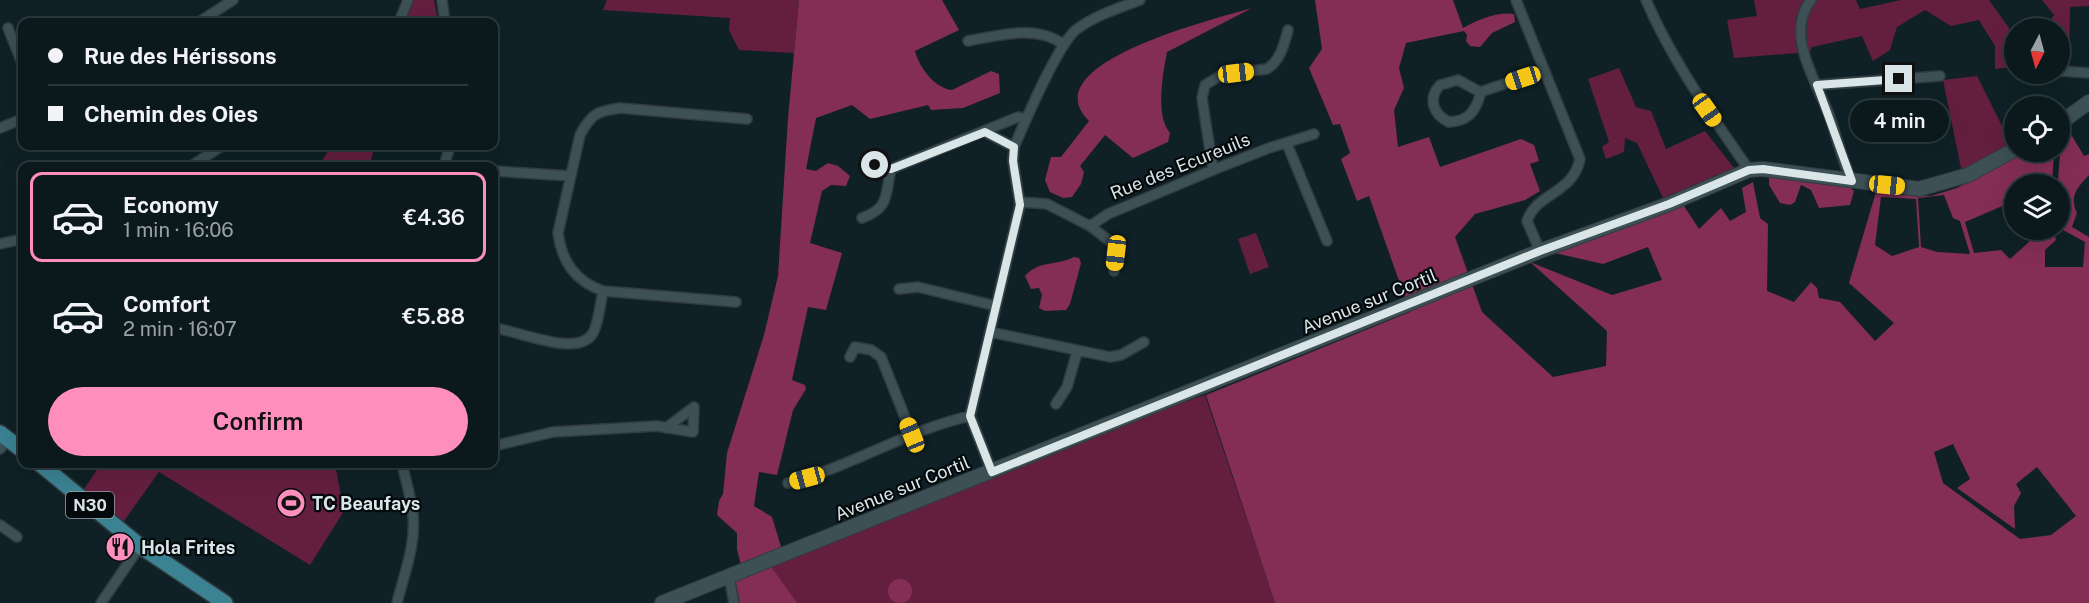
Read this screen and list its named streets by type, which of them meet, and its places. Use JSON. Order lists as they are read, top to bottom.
{
  "streets": {
    "main road": ["Avenue sur Cortil", "N30"],
    "street": ["Rue des Ecureuils"]
  },
  "places": {
    "sports": ["TC Beaufays"],
    "restaurant": ["Hola Frites"]
  },
  "north": "bottom",
  "page": {
    "banner": ["Rue des Hérissons", "Chemin des Oies"],
    "bubble": "4 min",
    "list": [
      {
        "name": "Economy",
        "note": "1 min · 16:06",
        "value": "€4.36"
      },
      {
        "name": "Comfort",
        "note": "2 min · 16:07",
        "value": "€5.88"
      }
    ],
    "buttons": "Confirm"
  }
}
